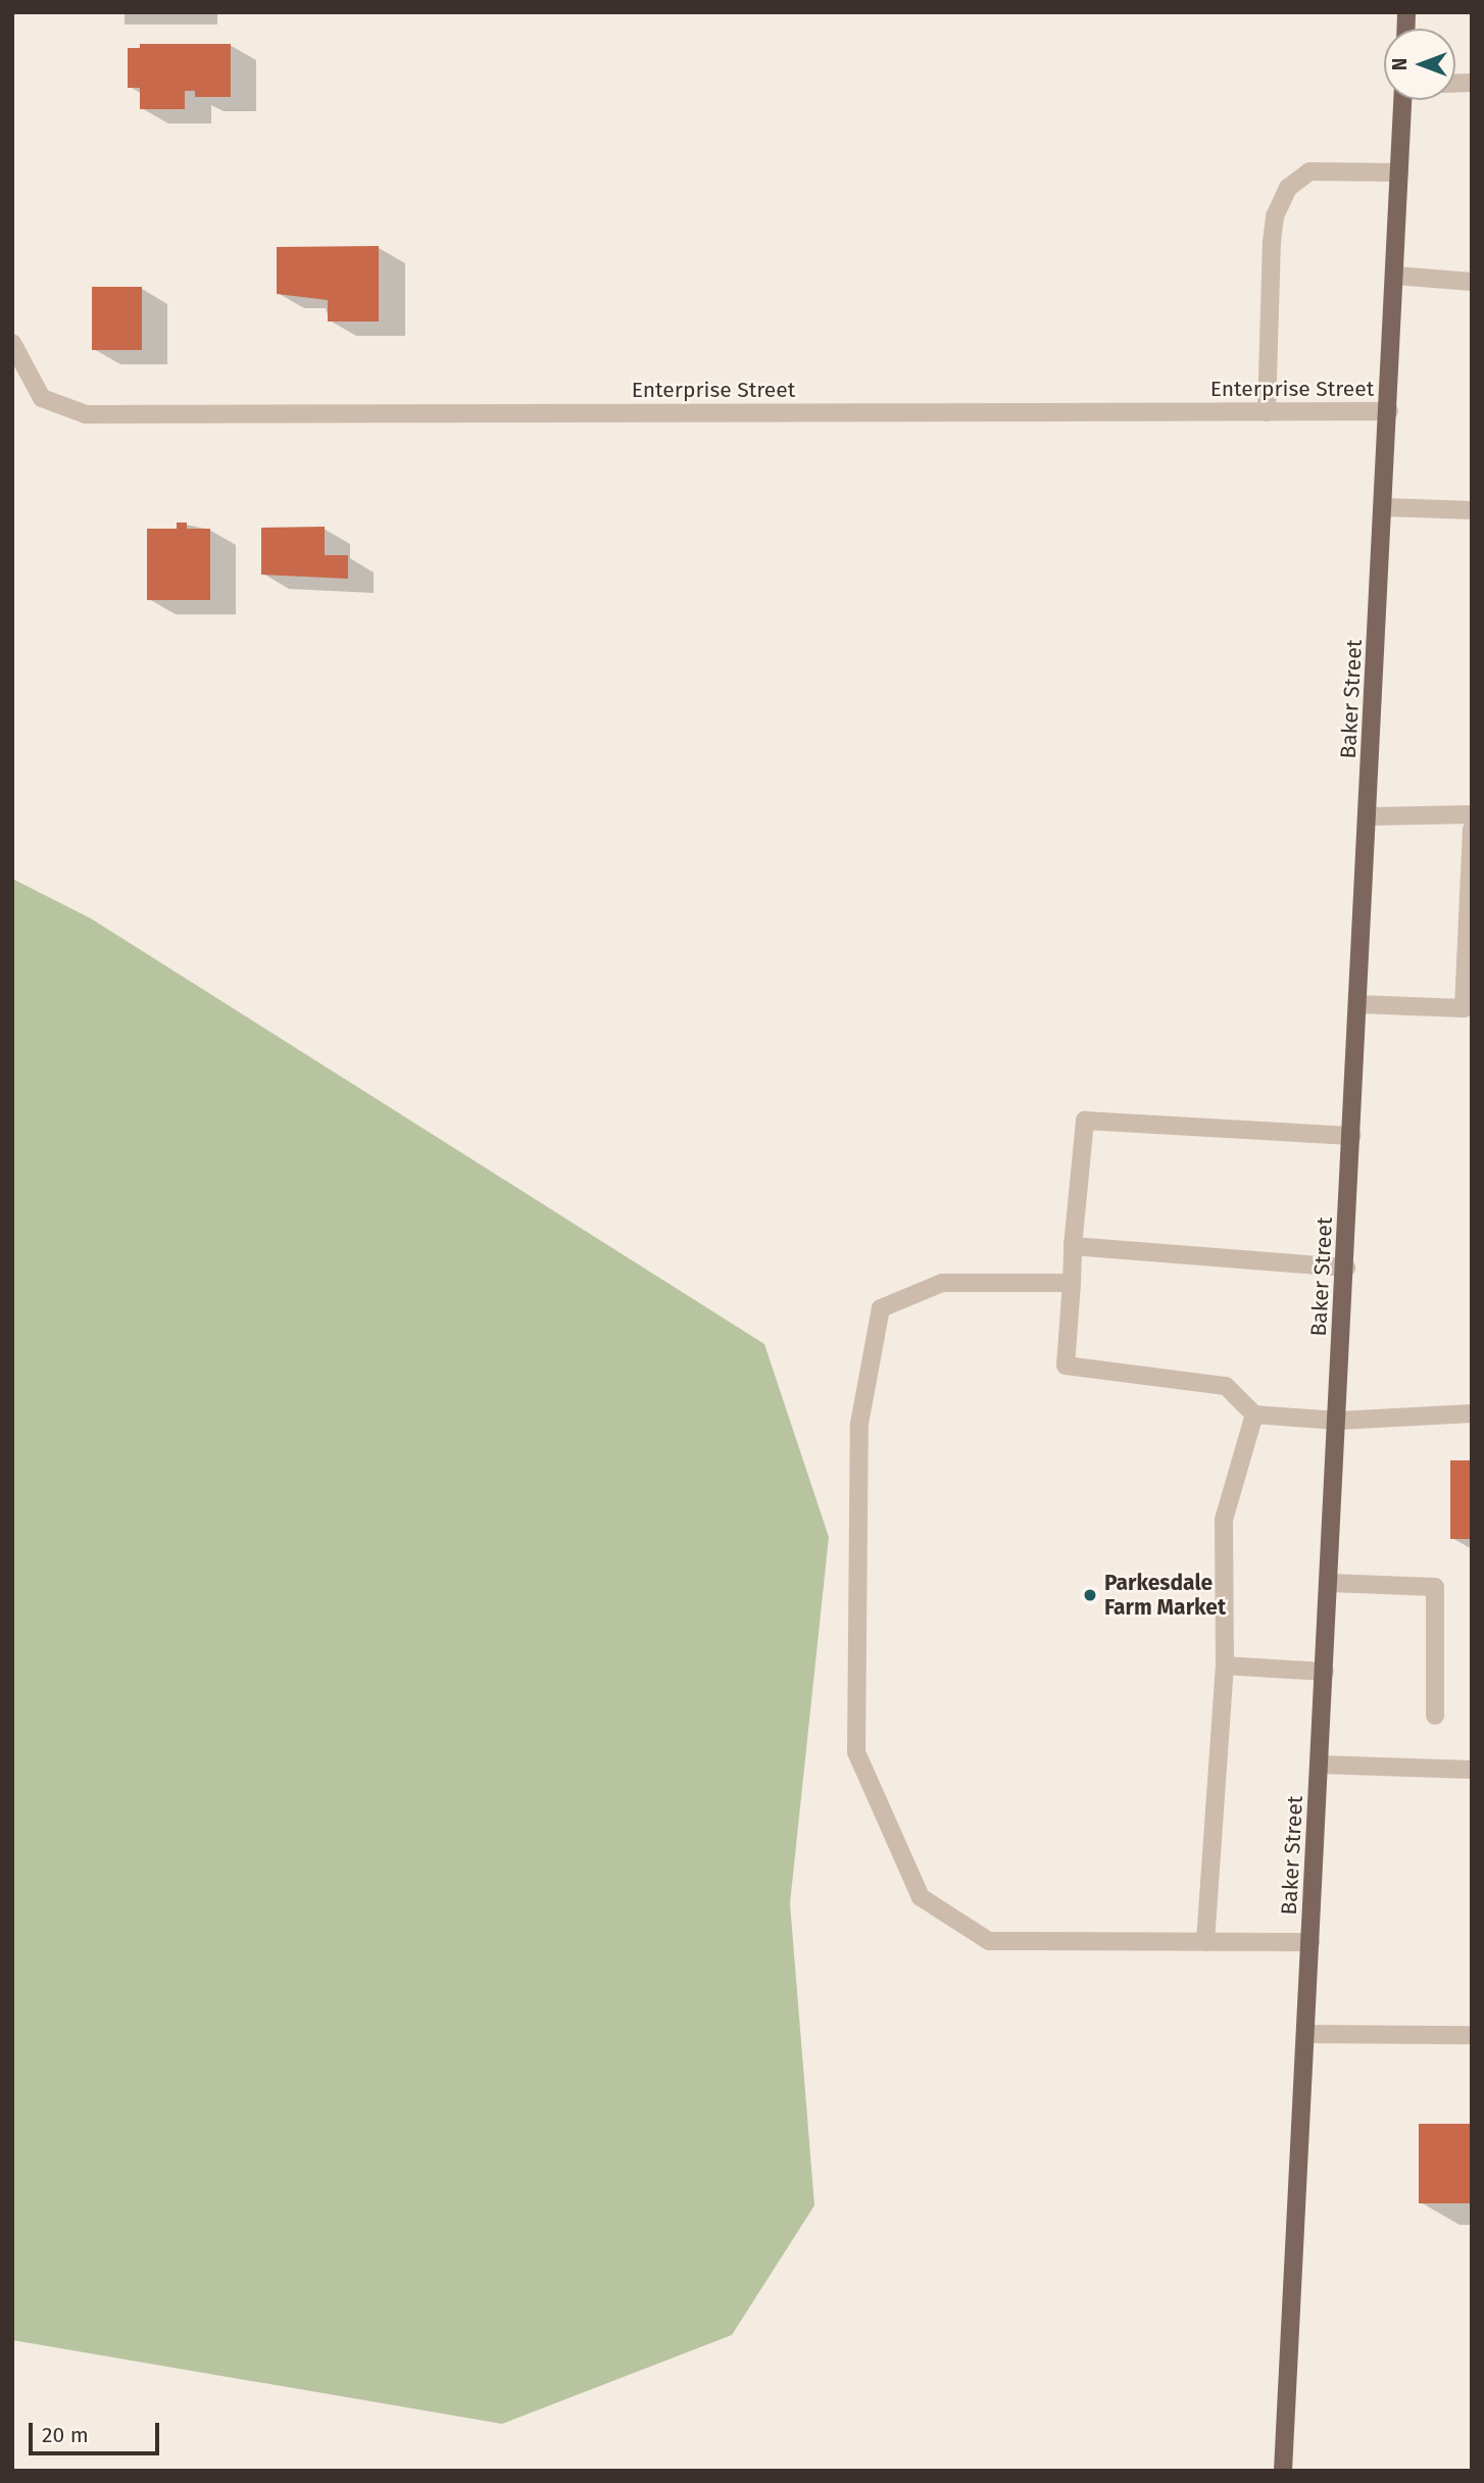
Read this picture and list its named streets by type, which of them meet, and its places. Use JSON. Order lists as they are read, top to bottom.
{
  "streets": {
    "main road": ["Baker Street"],
    "street": ["Enterprise Street"]
  },
  "crossings": [
    ["Enterprise Street", "Baker Street"]
  ],
  "places": ["Parkesdale Farm Market"],
  "scale_bar": "20 m",
  "north": "left"
}
